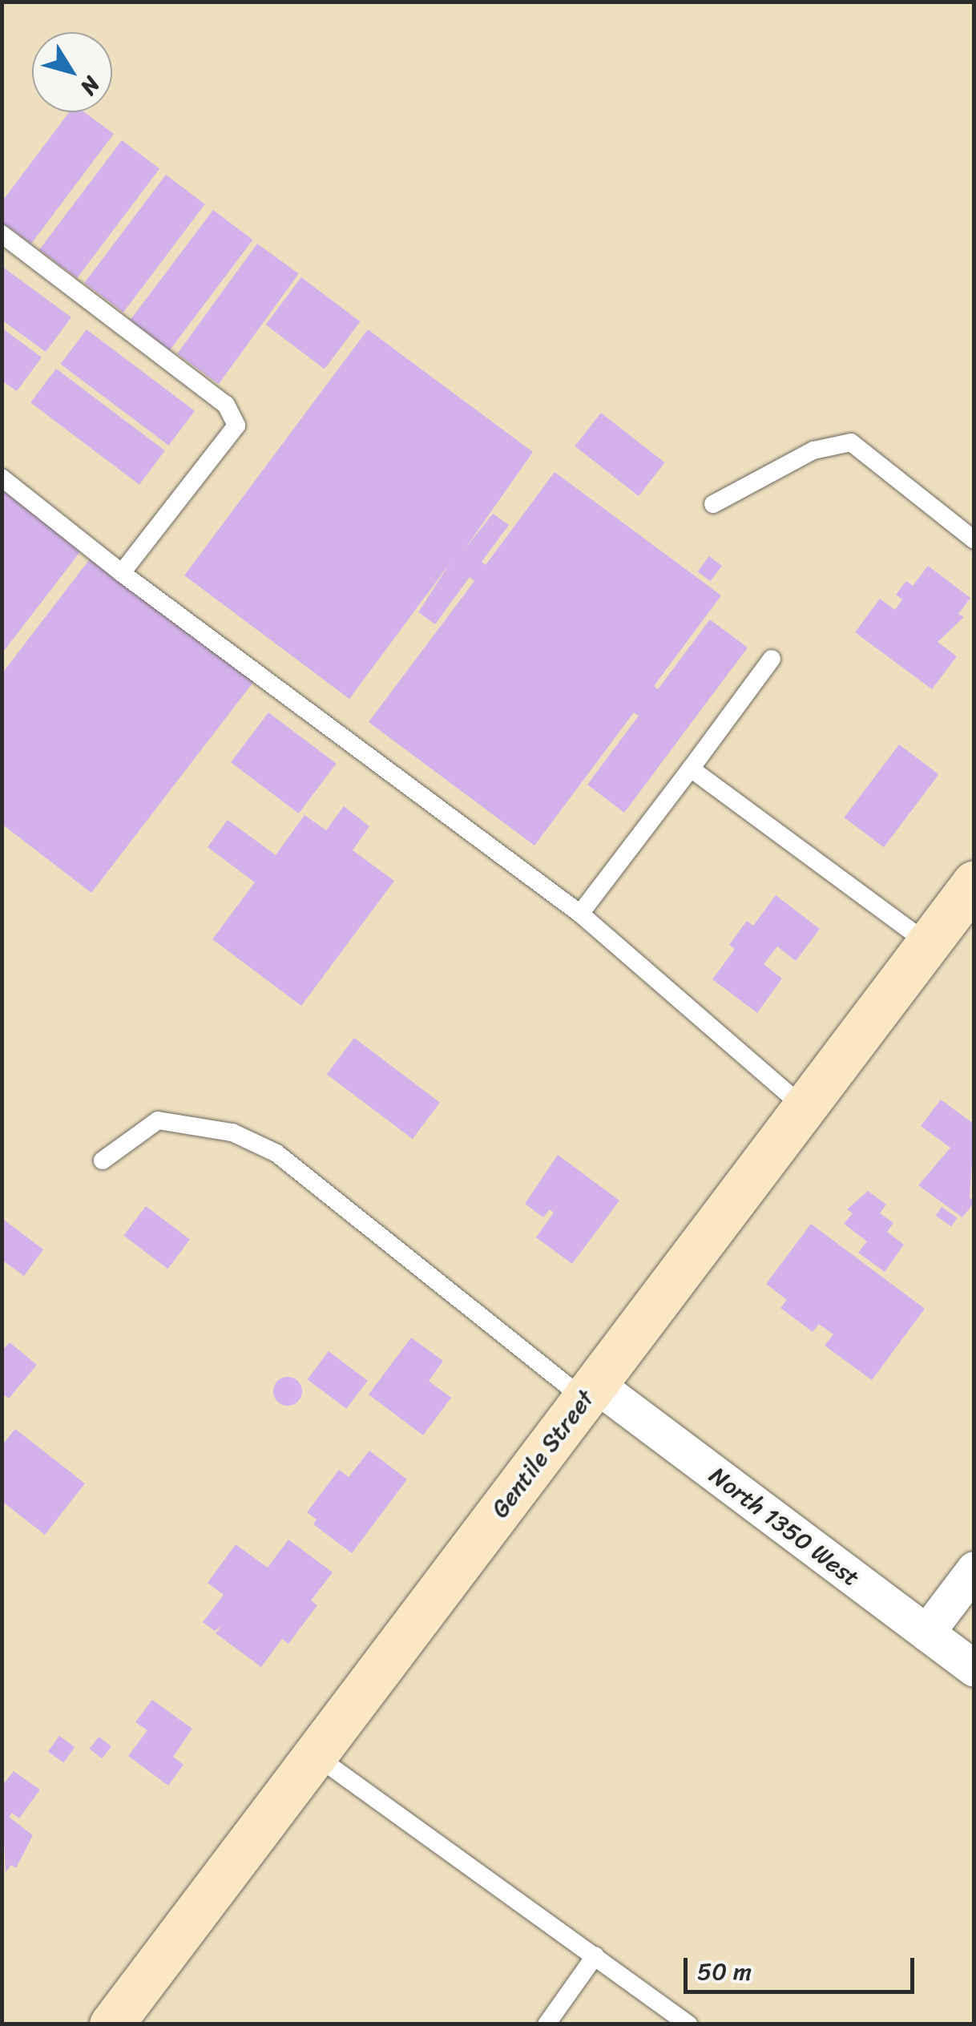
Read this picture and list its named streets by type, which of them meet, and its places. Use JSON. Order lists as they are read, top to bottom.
{
  "streets": {
    "main road": ["Gentile Street"],
    "street": ["North 1350 West"]
  },
  "crossings": [
    ["Gentile Street", "North 1350 West"]
  ],
  "scale_bar": "50 m",
  "north": "bottom right"
}
